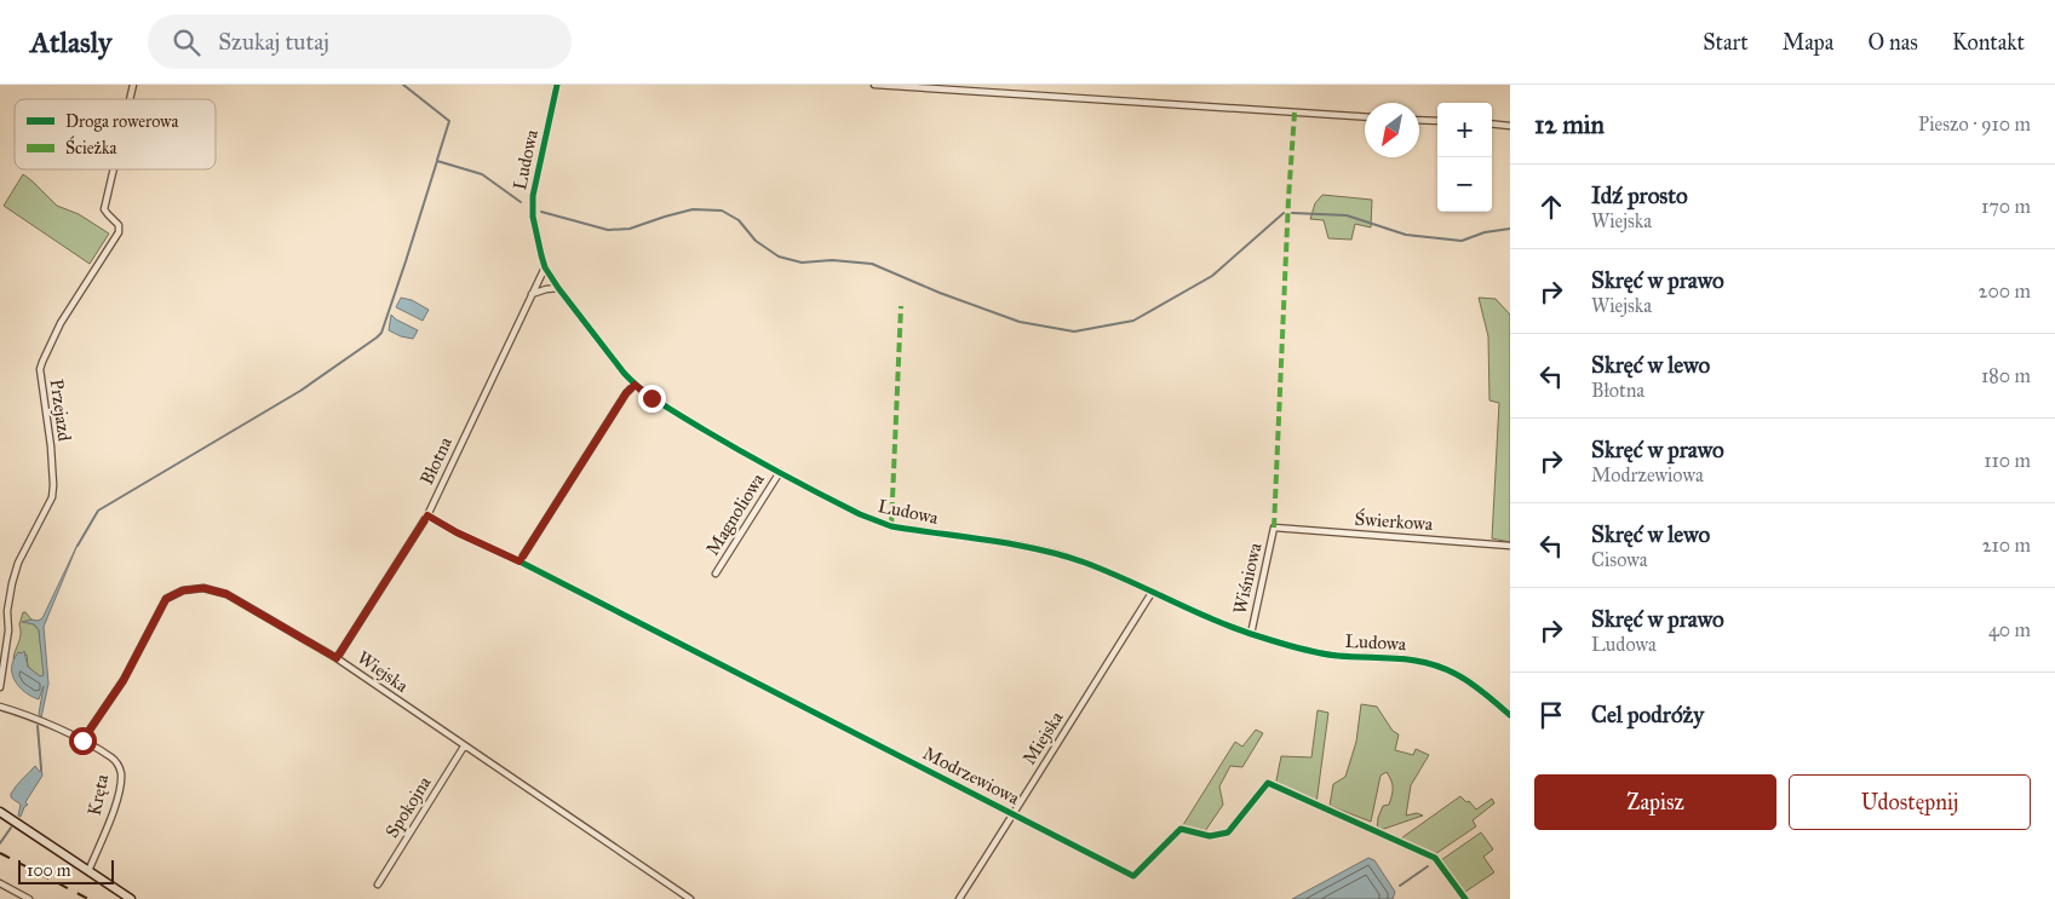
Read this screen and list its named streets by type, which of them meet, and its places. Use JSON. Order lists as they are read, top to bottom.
{
  "streets": {
    "street": [
      "Ludowa",
      "Przejazd",
      "Błotna",
      "Magnoliowa",
      "Świerkowa",
      "Wiśniowa",
      "Wiejska",
      "Miejska",
      "Modrzewiowa",
      "Kręta",
      "Spokojna"
    ]
  },
  "crossings": [
    ["Ludowa", "Błotna"],
    ["Ludowa", "Magnoliowa"],
    ["Ludowa", "Wiśniowa"],
    ["Ludowa", "Miejska"],
    ["Błotna", "Wiejska"],
    ["Błotna", "Modrzewiowa"],
    ["Świerkowa", "Wiśniowa"],
    ["Wiejska", "Kręta"],
    ["Wiejska", "Spokojna"],
    ["Miejska", "Modrzewiowa"]
  ],
  "legend": ["Droga rowerowa", "Ścieżka"],
  "scale_bar": "100 m",
  "north": "bottom left",
  "page": {
    "header": "Atlasly",
    "search": "Szukaj tutaj",
    "nav": [
      "Start",
      "Mapa",
      "O nas",
      "Kontakt"
    ],
    "heading": ["12 min", "Pieszo · 910 m"],
    "map_buttons": ["+", "−"],
    "list": [
      ["Idź prosto", "Wiejska", "170 m"],
      ["Skręć w prawo", "Wiejska", "200 m"],
      ["Skręć w lewo", "Błotna", "180 m"],
      ["Skręć w prawo", "Modrzewiowa", "110 m"],
      ["Skręć w lewo", "Cisowa", "210 m"],
      ["Skręć w prawo", "Ludowa", "40 m"],
      "Cel podróży"
    ],
    "buttons": ["Zapisz", "Udostępnij"],
    "scale": "100 m"
  }
}
